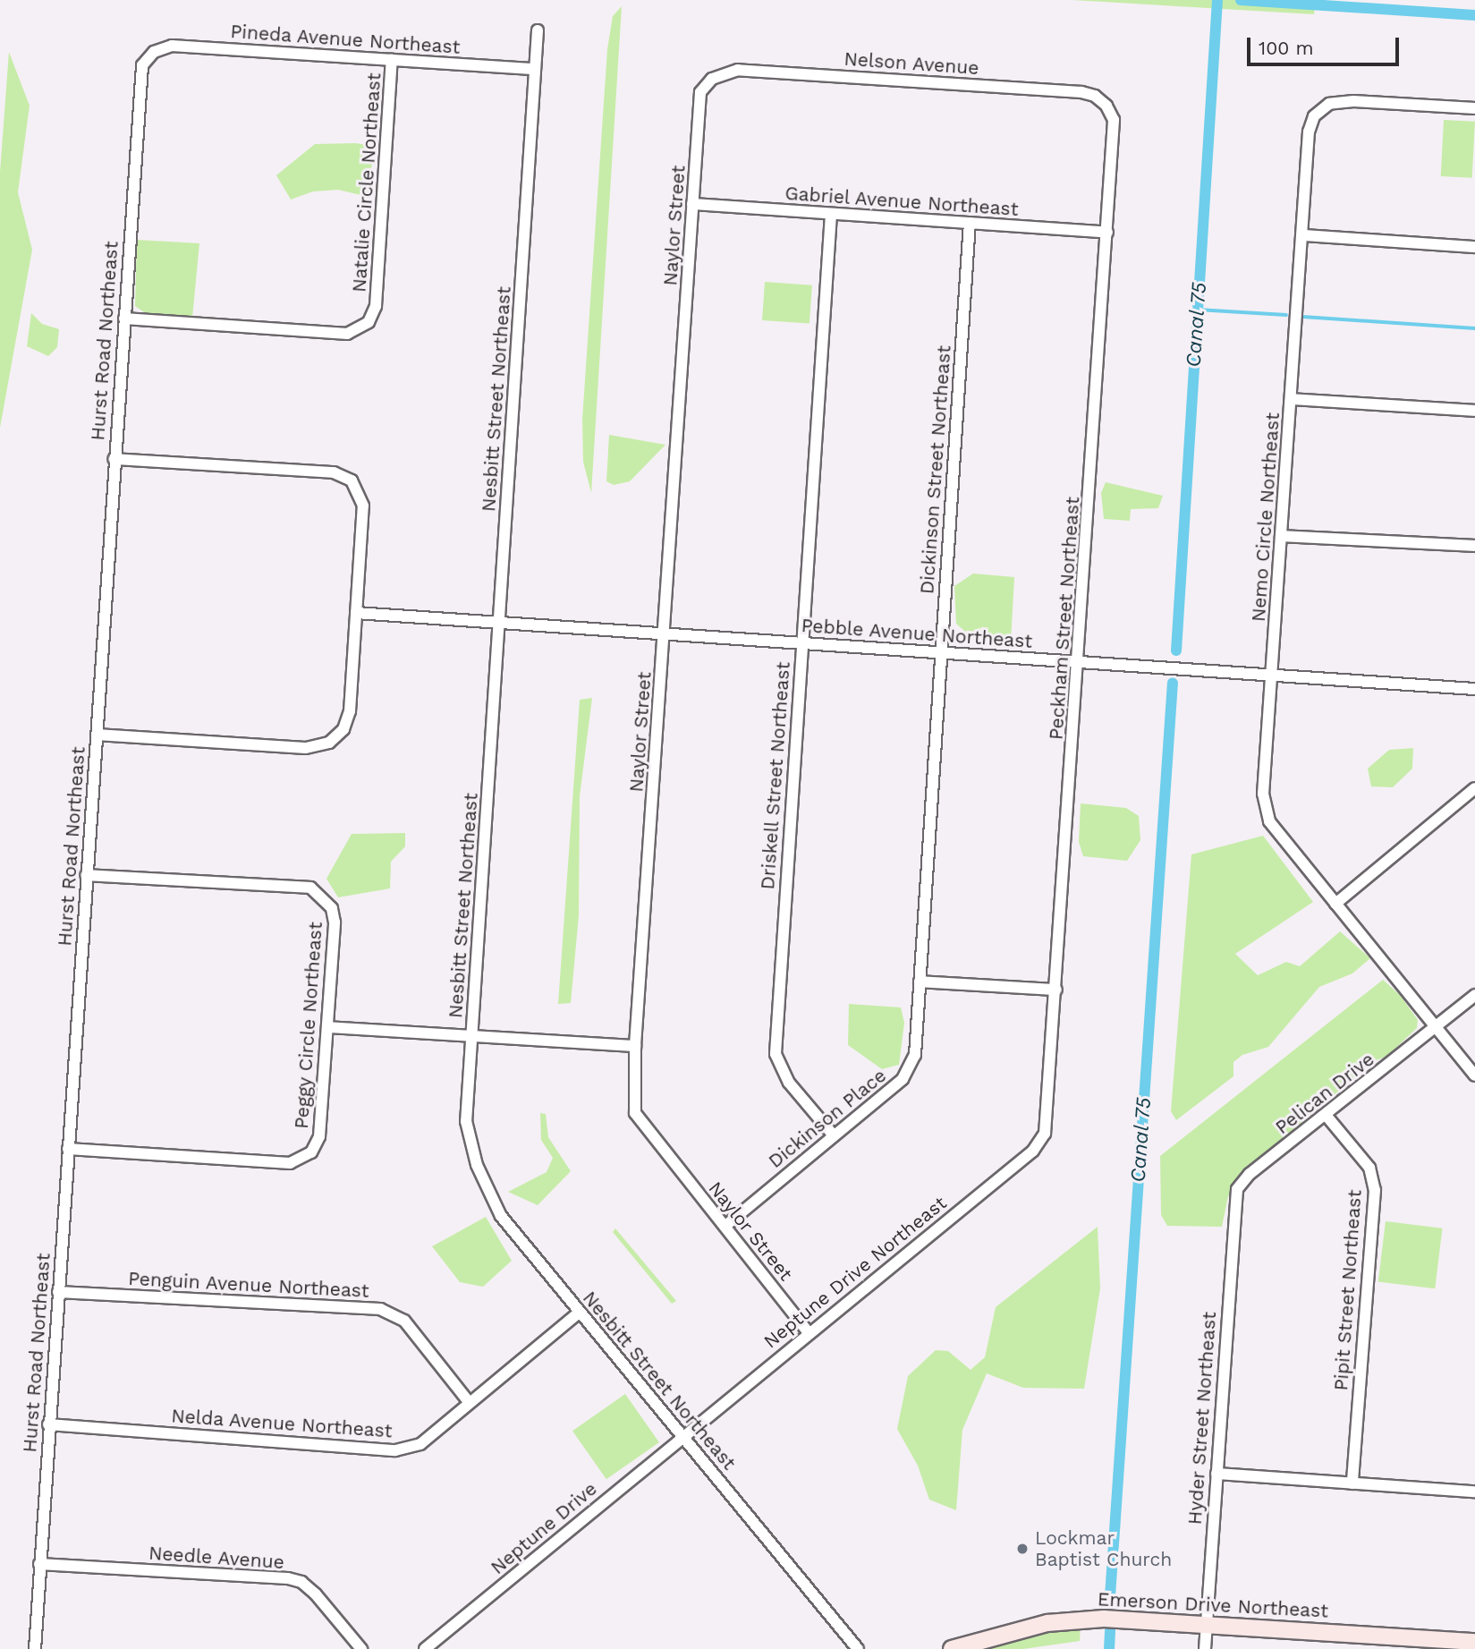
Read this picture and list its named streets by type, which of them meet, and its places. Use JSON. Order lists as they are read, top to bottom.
{
  "streets": {
    "street": [
      "Pineda Avenue Northeast",
      "Nelson Avenue",
      "Natalie Circle Northeast",
      "Gabriel Avenue Northeast",
      "Naylor Street",
      "Hurst Road Northeast",
      "Nesbitt Street Northeast",
      "Dickinson Street Northeast",
      "Nemo Circle Northeast",
      "Peckham Street Northeast",
      "Pebble Avenue Northeast",
      "Driskell Street Northeast",
      "Peggy Circle Northeast",
      "Pelican Drive",
      "Dickinson Place",
      "Neptune Drive Northeast",
      "Penguin Avenue Northeast",
      "Pipit Street Northeast",
      "Hyder Street Northeast",
      "Nelda Avenue Northeast",
      "Neptune Drive",
      "Needle Avenue",
      "Emerson Drive Northeast"
    ]
  },
  "crossings": [
    ["Pineda Avenue Northeast", "Natalie Circle Northeast"],
    ["Pineda Avenue Northeast", "Hurst Road Northeast"],
    ["Pineda Avenue Northeast", "Nesbitt Street Northeast"],
    ["Nelson Avenue", "Naylor Street"],
    ["Nelson Avenue", "Peckham Street Northeast"],
    ["Natalie Circle Northeast", "Hurst Road Northeast"],
    ["Gabriel Avenue Northeast", "Naylor Street"],
    ["Gabriel Avenue Northeast", "Dickinson Street Northeast"],
    ["Gabriel Avenue Northeast", "Peckham Street Northeast"],
    ["Gabriel Avenue Northeast", "Driskell Street Northeast"],
    ["Naylor Street", "Pebble Avenue Northeast"],
    ["Naylor Street", "Dickinson Place"],
    ["Naylor Street", "Neptune Drive Northeast"],
    ["Hurst Road Northeast", "Peggy Circle Northeast"],
    ["Hurst Road Northeast", "Penguin Avenue Northeast"],
    ["Hurst Road Northeast", "Nelda Avenue Northeast"],
    ["Hurst Road Northeast", "Needle Avenue"],
    ["Nesbitt Street Northeast", "Pebble Avenue Northeast"],
    ["Nesbitt Street Northeast", "Neptune Drive Northeast"],
    ["Nesbitt Street Northeast", "Nelda Avenue Northeast"],
    ["Nesbitt Street Northeast", "Neptune Drive"],
    ["Dickinson Street Northeast", "Pebble Avenue Northeast"],
    ["Dickinson Street Northeast", "Dickinson Place"],
    ["Nemo Circle Northeast", "Pebble Avenue Northeast"],
    ["Nemo Circle Northeast", "Pelican Drive"],
    ["Peckham Street Northeast", "Pebble Avenue Northeast"],
    ["Peckham Street Northeast", "Neptune Drive Northeast"],
    ["Pebble Avenue Northeast", "Driskell Street Northeast"],
    ["Driskell Street Northeast", "Dickinson Place"],
    ["Pelican Drive", "Pipit Street Northeast"],
    ["Pelican Drive", "Hyder Street Northeast"],
    ["Neptune Drive Northeast", "Neptune Drive"],
    ["Penguin Avenue Northeast", "Nelda Avenue Northeast"],
    ["Hyder Street Northeast", "Emerson Drive Northeast"]
  ],
  "water": ["Canal 75"],
  "places": ["Lockmar Baptist Church"],
  "scale_bar": "100 m"
}
